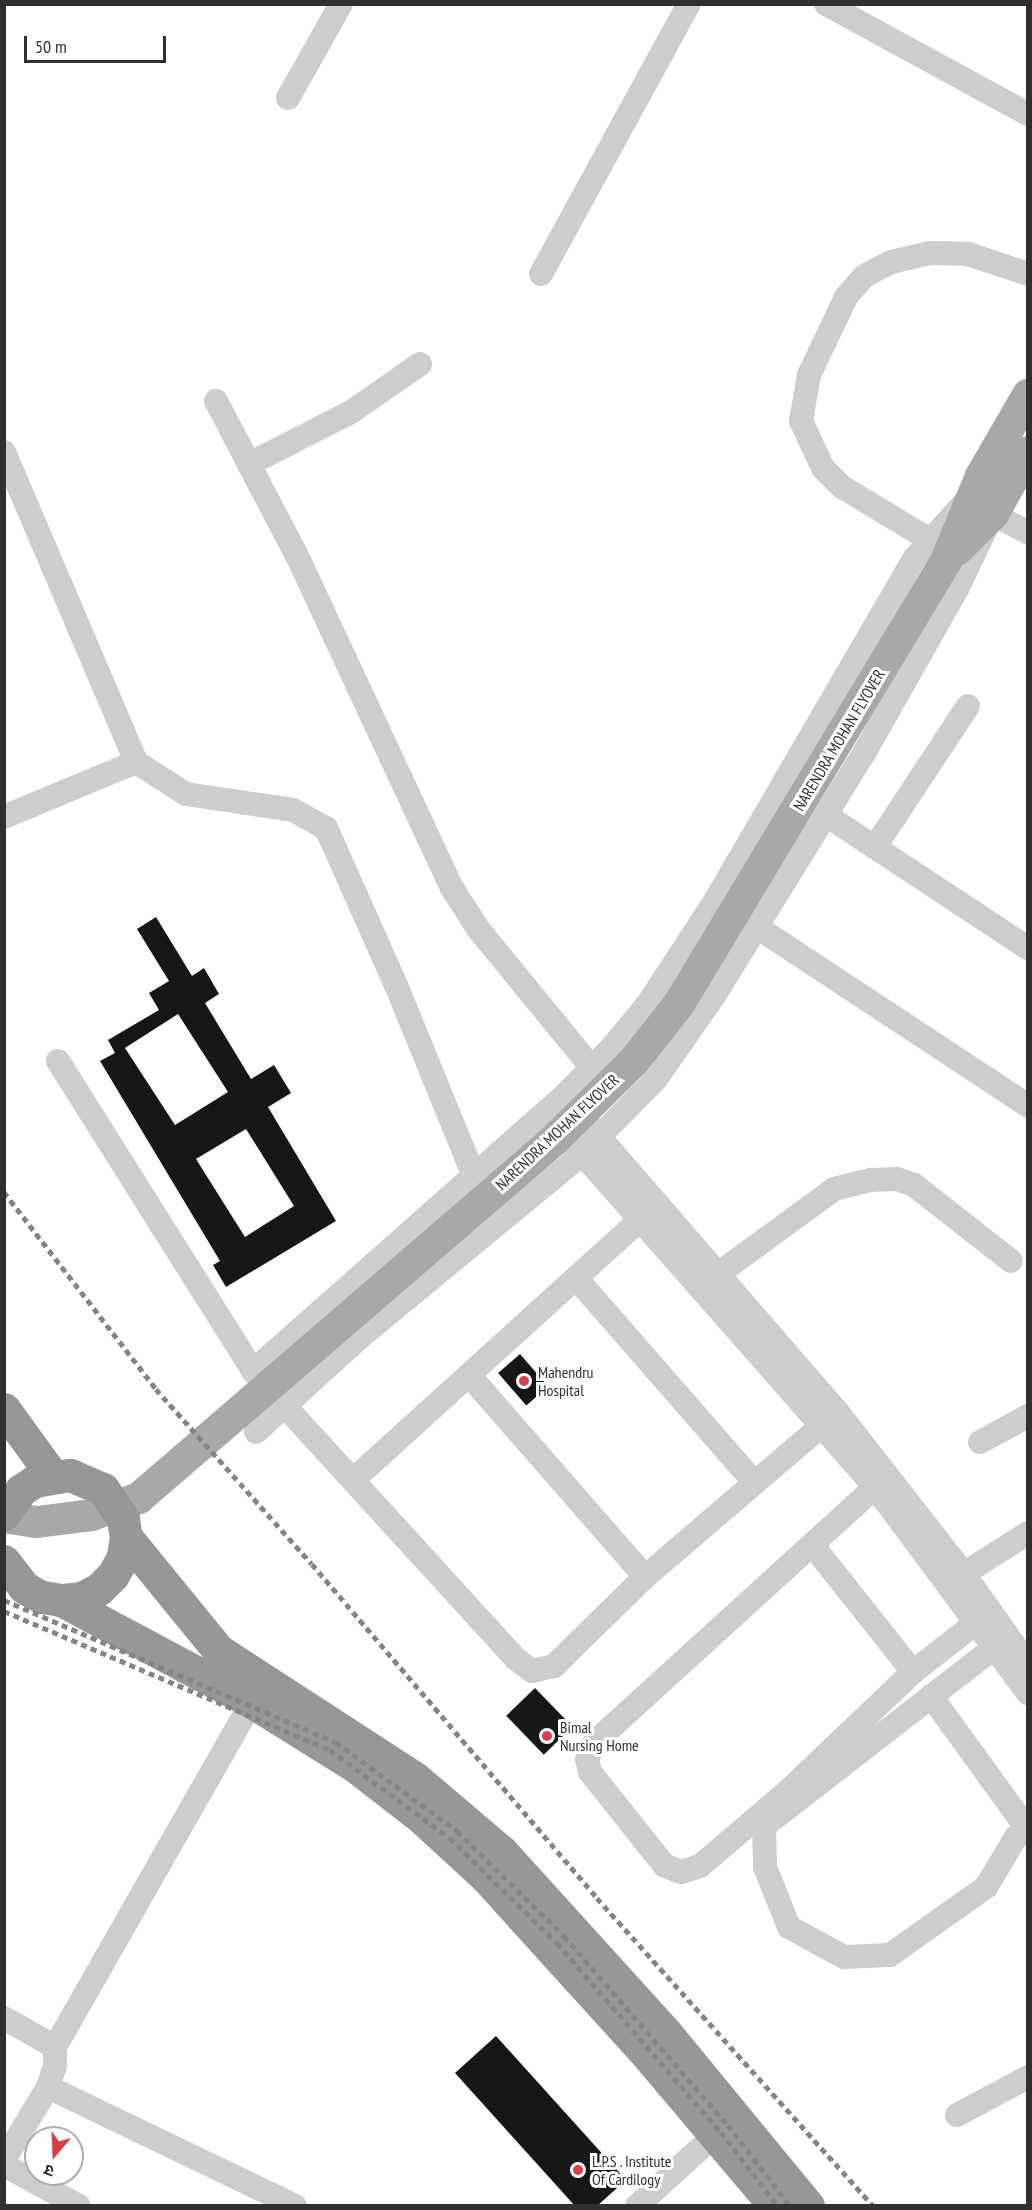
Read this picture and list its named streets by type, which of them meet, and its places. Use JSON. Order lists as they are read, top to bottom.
{
  "streets": {
    "main road": ["NARENDRA MOHAN FLYOVER"]
  },
  "places": ["Mahendru Hospital", "Bimal Nursing Home", "L.P.S . Institute Of Cardilogy"],
  "scale_bar": "50 m",
  "north": "bottom"
}
